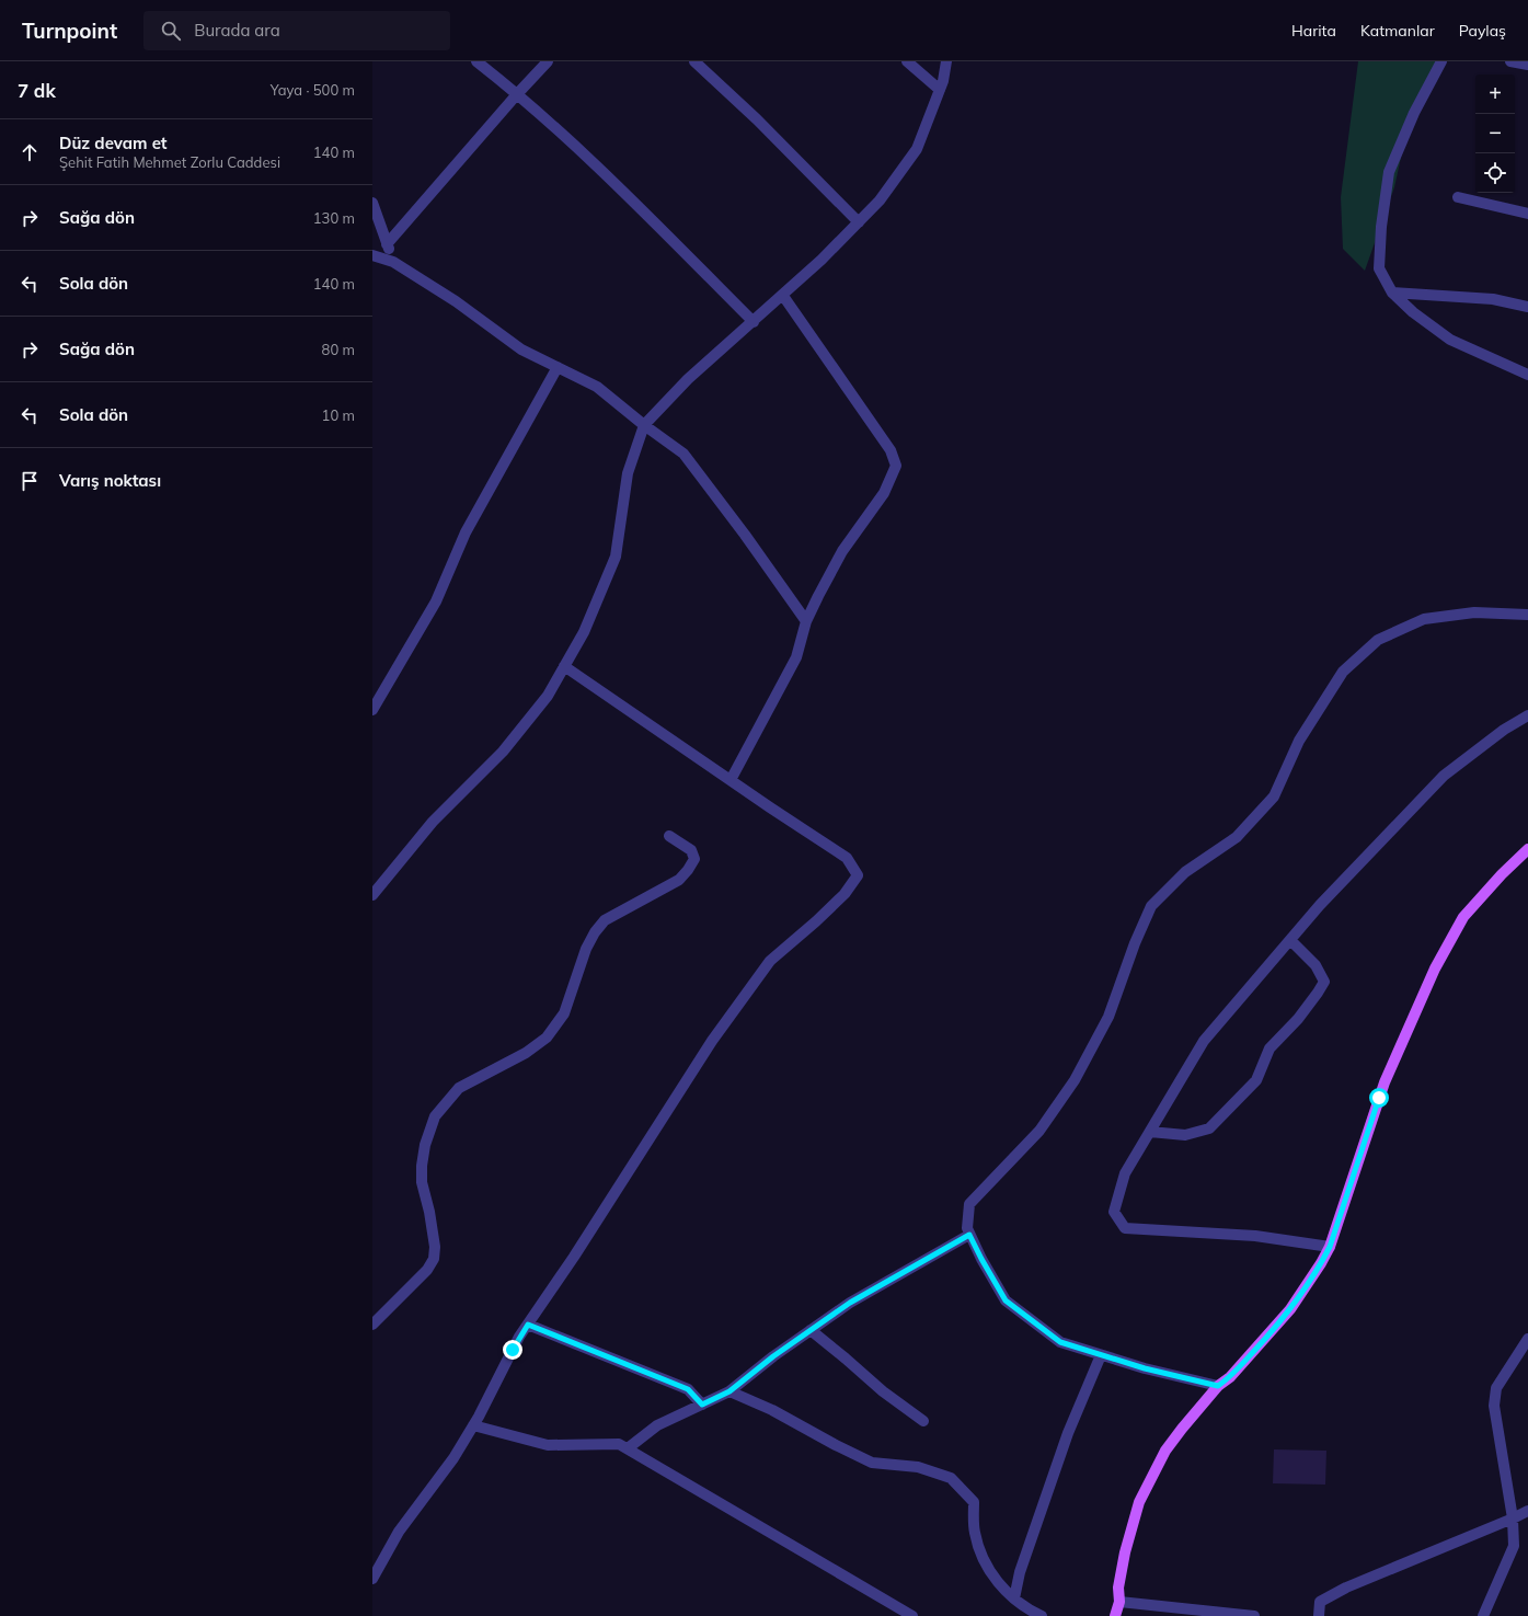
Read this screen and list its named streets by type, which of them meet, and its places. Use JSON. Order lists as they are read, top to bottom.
{
  "page": {
    "header": "Turnpoint",
    "search": "Burada ara",
    "nav": ["Harita", "Katmanlar", "Paylaş"],
    "heading": ["7 dk", "Yaya · 500 m"],
    "map_buttons": ["+", "−"],
    "list": [
      ["Düz devam et", "Şehit Fatih Mehmet Zorlu Caddesi", "140 m"],
      ["Sağa dön", "130 m"],
      ["Sola dön", "140 m"],
      ["Sağa dön", "80 m"],
      ["Sola dön", "10 m"],
      "Varış noktası"
    ]
  }
}
